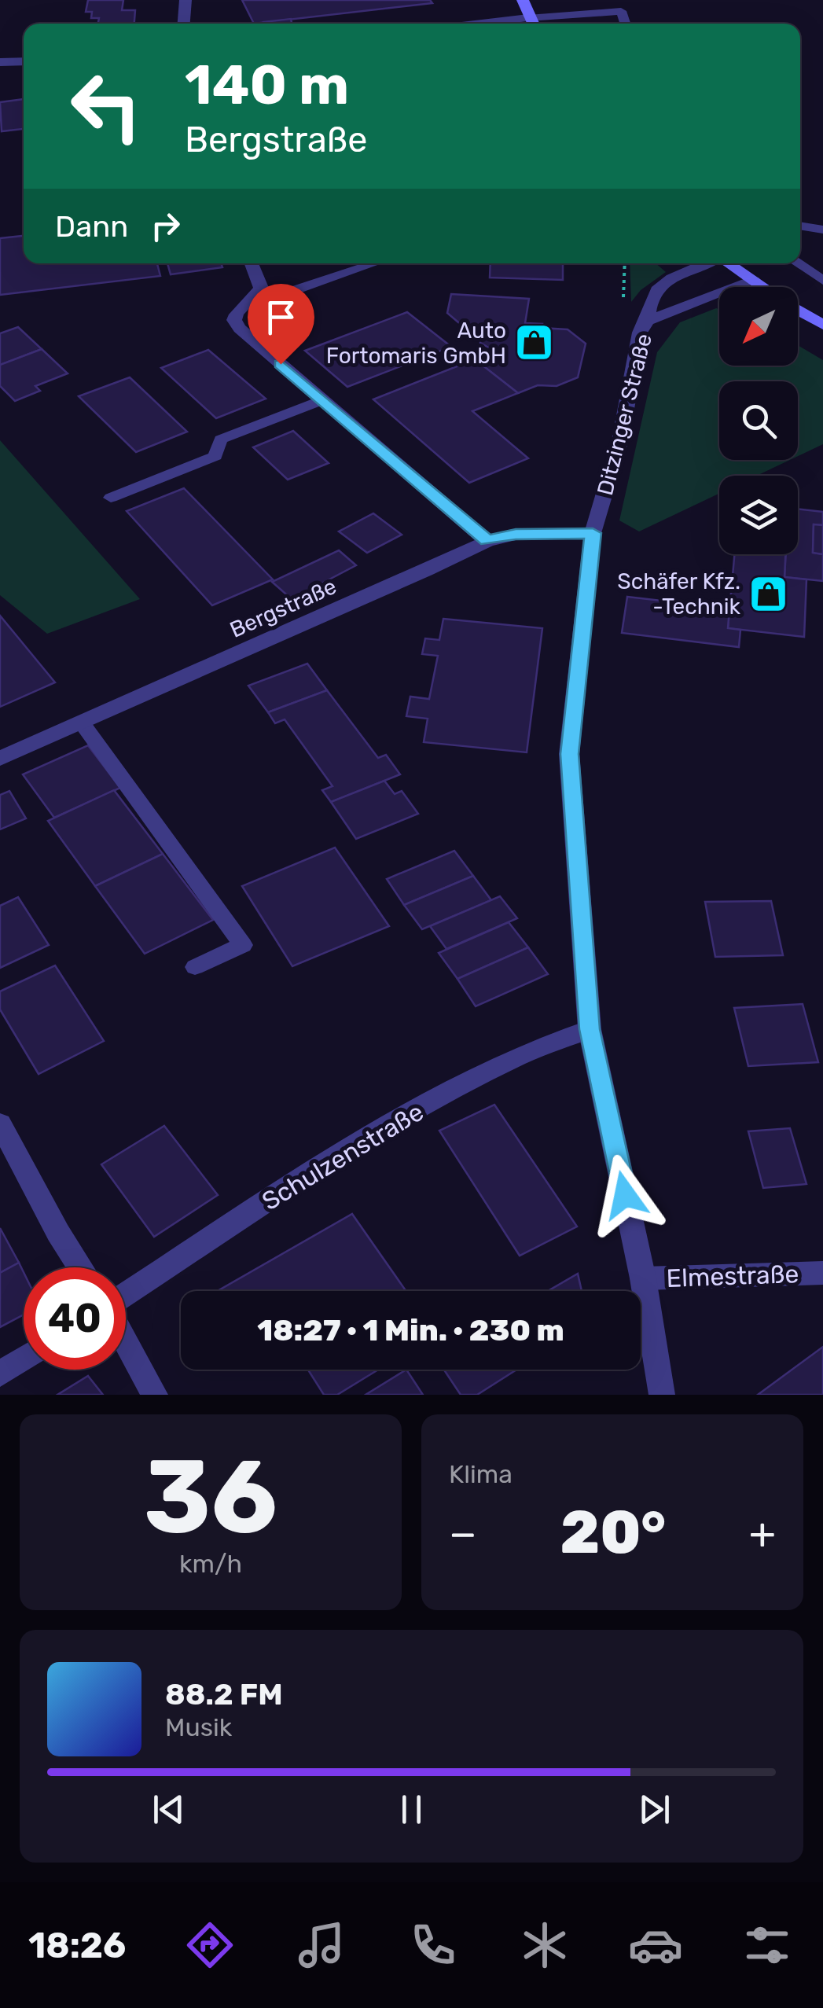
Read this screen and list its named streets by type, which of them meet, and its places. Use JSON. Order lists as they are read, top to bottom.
{
  "streets": {
    "street": [
      "Ditzinger Straße",
      "Bergstraße",
      "Schulzenstraße",
      "Elmestraße"
    ]
  },
  "crossings": [
    ["Ditzinger Straße", "Bergstraße"],
    ["Ditzinger Straße", "Schulzenstraße"],
    ["Ditzinger Straße", "Elmestraße"]
  ],
  "places": {
    "shop": ["Auto Fortomaris GmbH", "Schäfer Kfz. -Technik"]
  },
  "north": "bottom left",
  "page": {
    "turn": ["140 m", "Bergstraße"],
    "then": "Dann",
    "limit": "40",
    "trip": "18:27 · 1 Min. · 230 m",
    "tile": [
      ["36", "km/h"],
      "Klima"
    ],
    "heat": ["−", "20°", "+"],
    "song": ["88.2 FM", "Musik"],
    "tabs": "18:26"
  }
}
